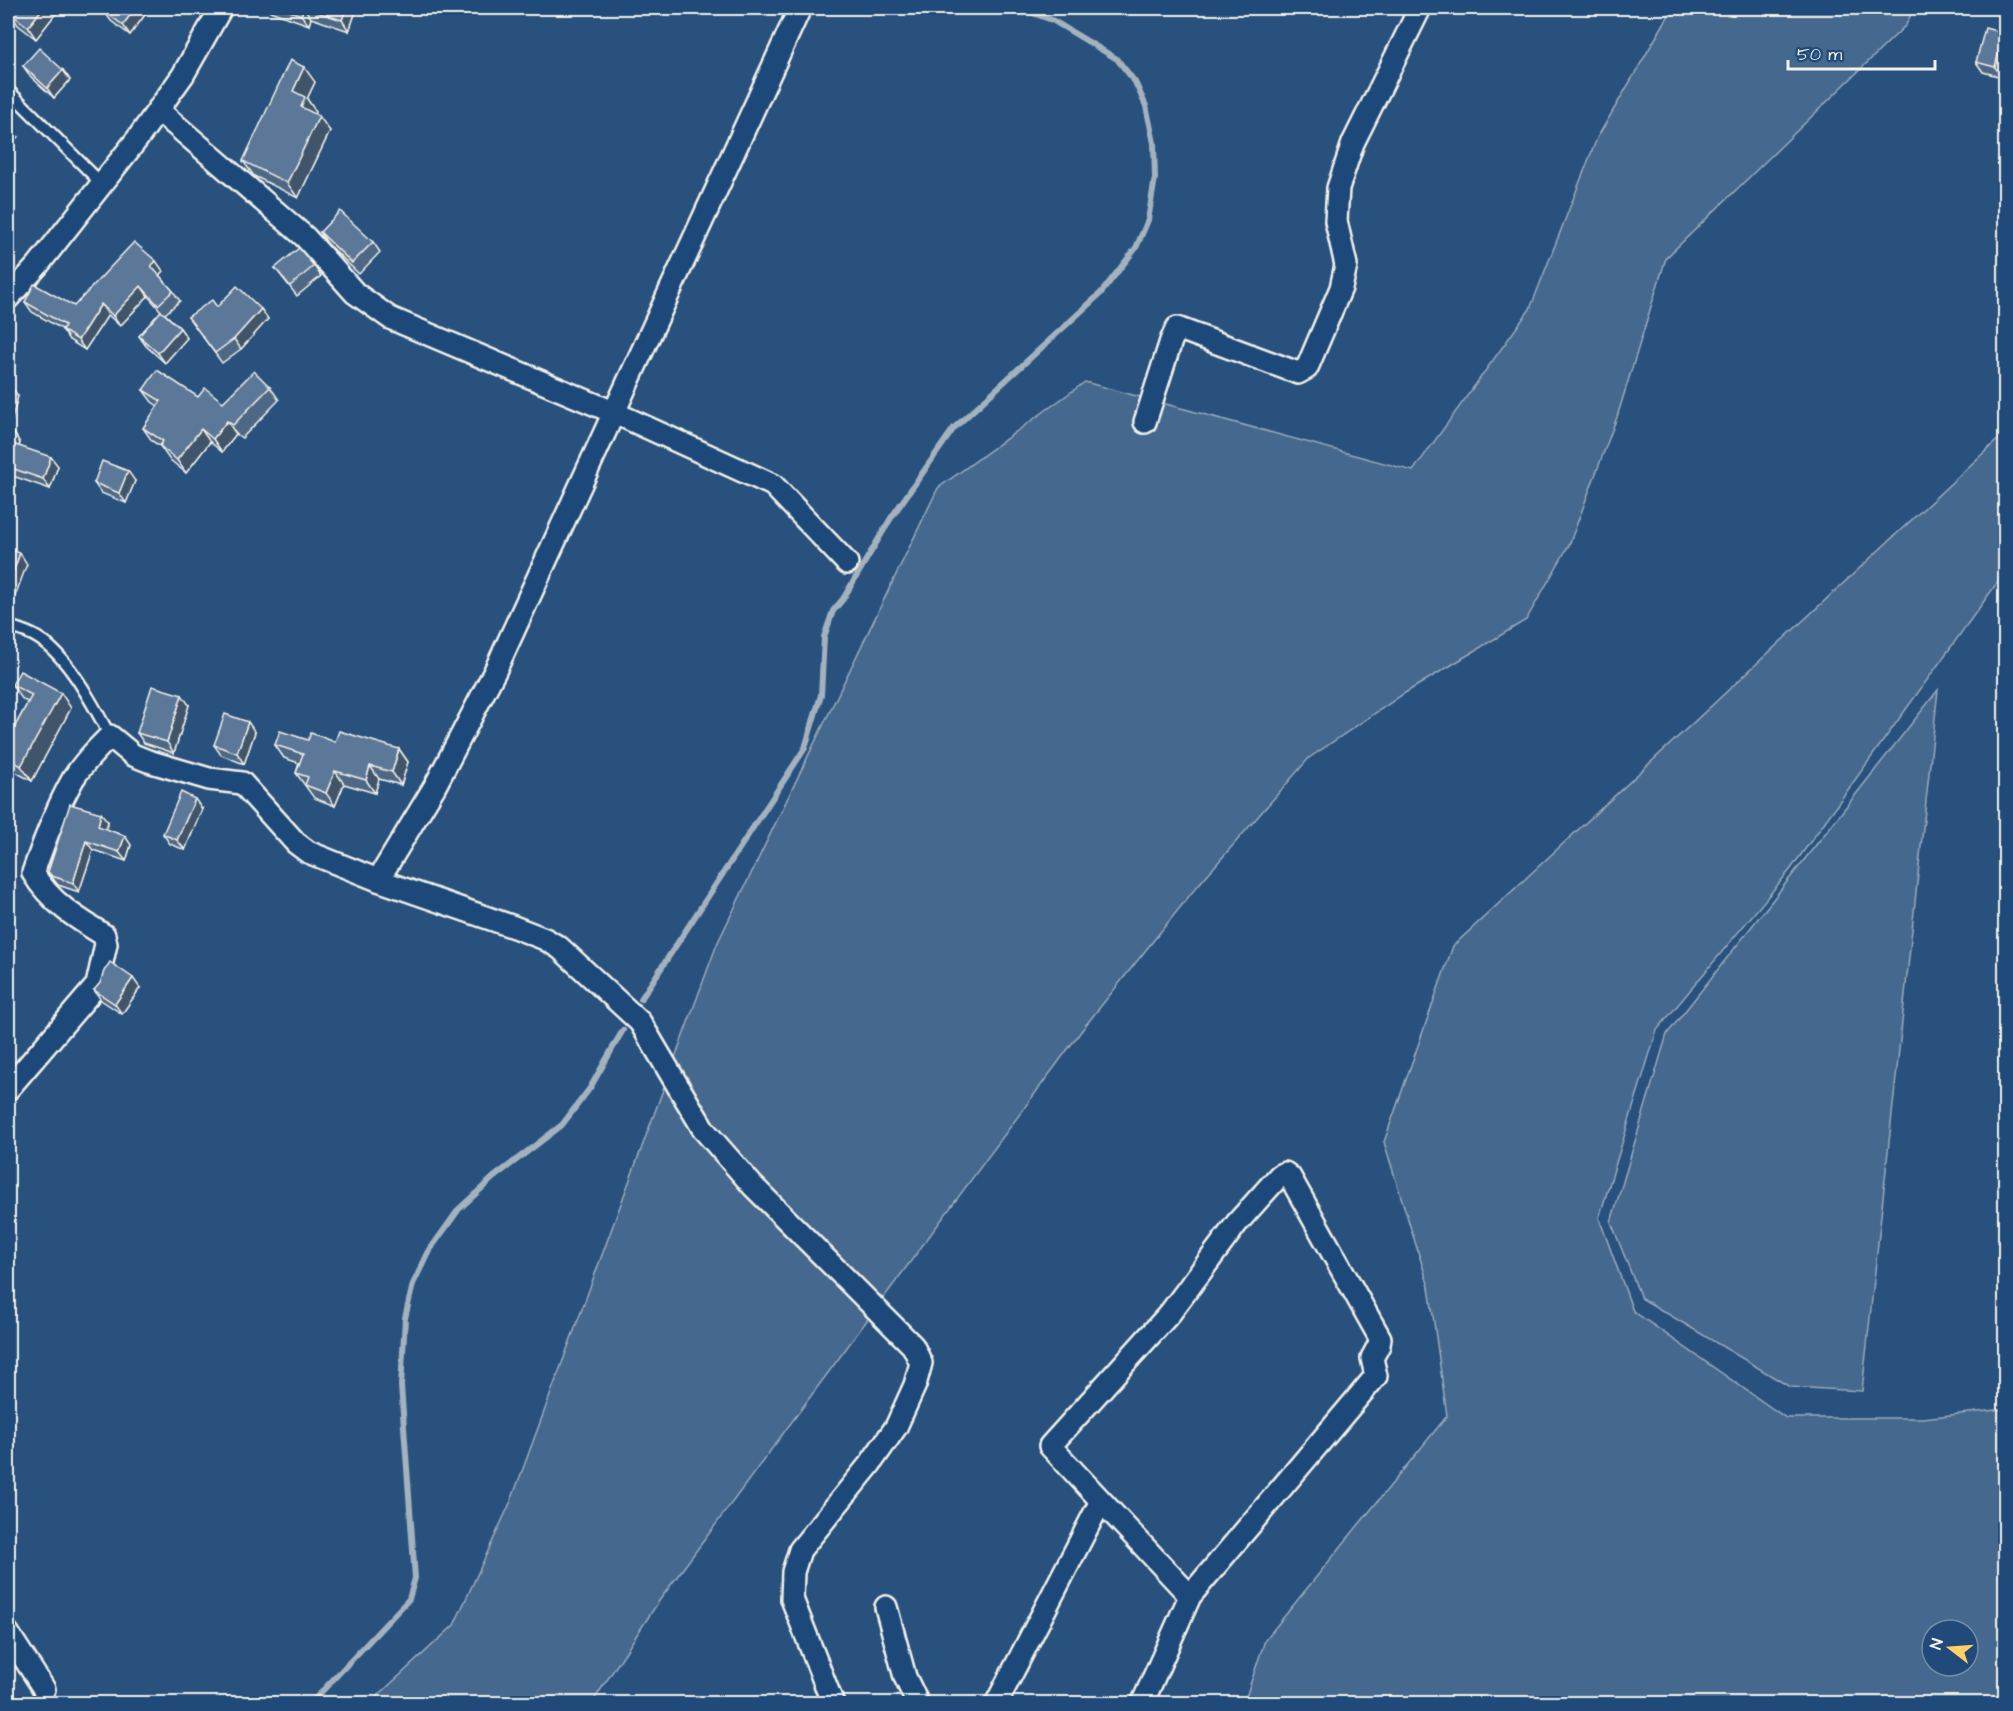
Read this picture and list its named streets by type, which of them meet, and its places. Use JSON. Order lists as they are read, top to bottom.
{
  "scale_bar": "50 m",
  "north": "left"
}
